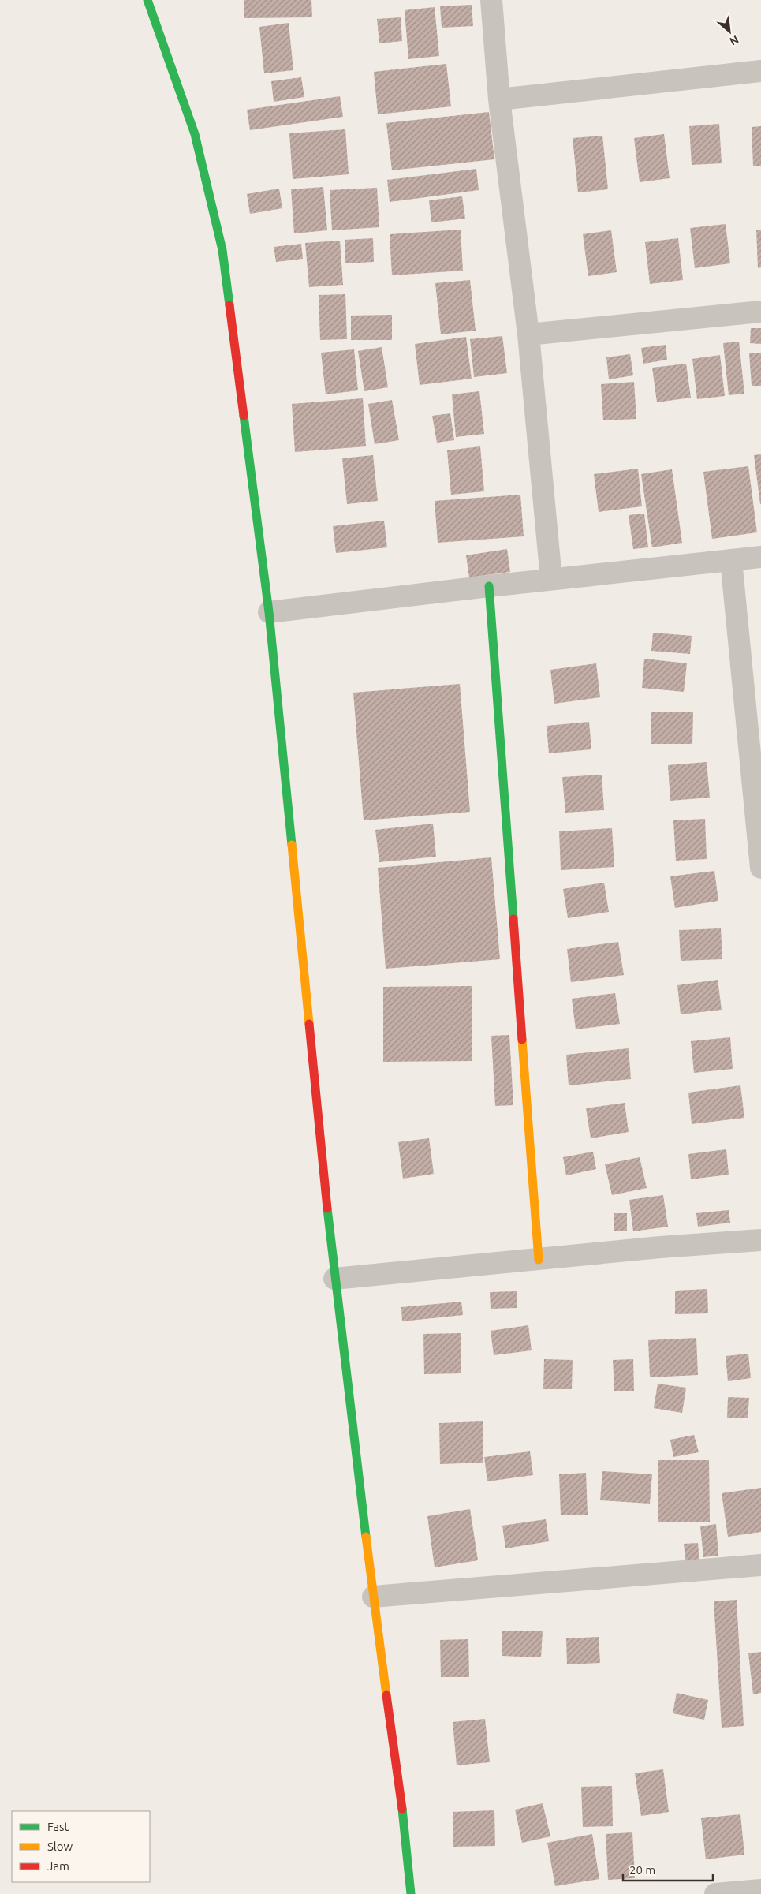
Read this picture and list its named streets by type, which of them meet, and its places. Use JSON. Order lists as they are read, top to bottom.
{
  "legend": ["Fast", "Slow", "Jam"],
  "scale_bar": "20 m",
  "north": "bottom right"
}
